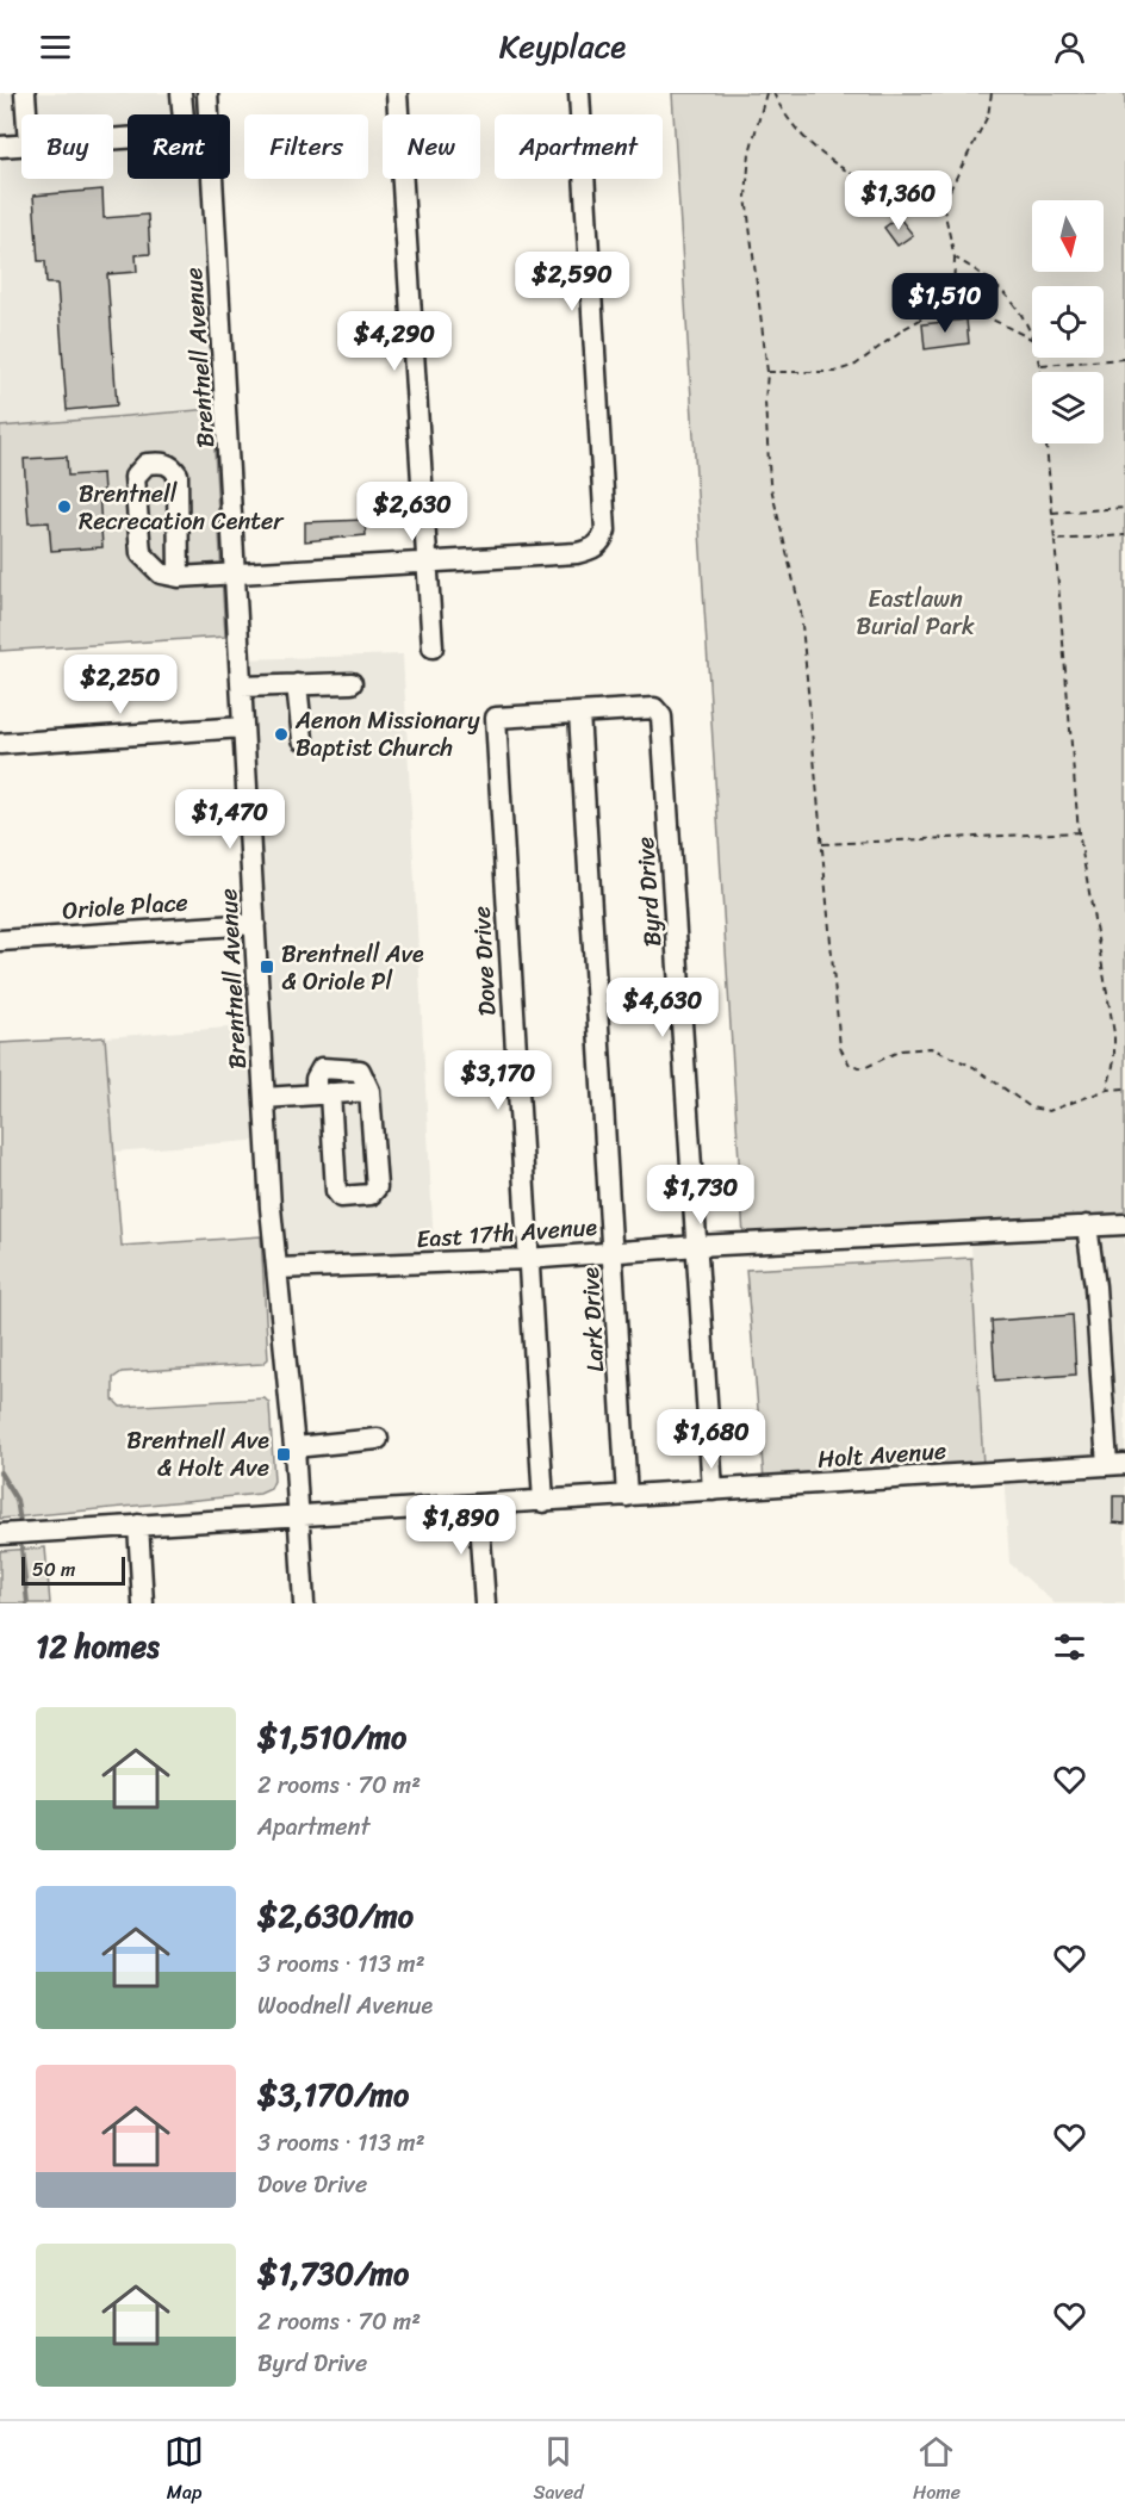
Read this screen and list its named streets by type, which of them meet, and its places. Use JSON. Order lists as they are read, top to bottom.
{
  "streets": {
    "street": [
      "Brentnell Avenue",
      "Byrd Drive",
      "Oriole Place",
      "Dove Drive",
      "East 17th Avenue",
      "Lark Drive",
      "Holt Avenue"
    ]
  },
  "crossings": [
    ["Brentnell Avenue", "Oriole Place"],
    ["Brentnell Avenue", "East 17th Avenue"],
    ["Brentnell Avenue", "Holt Avenue"],
    ["Byrd Drive", "Dove Drive"],
    ["Byrd Drive", "East 17th Avenue"],
    ["Byrd Drive", "Lark Drive"],
    ["Byrd Drive", "Holt Avenue"],
    ["Dove Drive", "East 17th Avenue"],
    ["Dove Drive", "Holt Avenue"],
    ["East 17th Avenue", "Lark Drive"],
    ["Lark Drive", "Holt Avenue"]
  ],
  "parks": ["Eastlawn Burial Park"],
  "places": {
    "other": ["Brentnell Recrecation Center", "Aenon Missionary Baptist Church"],
    "transit": ["Brentnell Ave & Oriole Pl", "Brentnell Ave & Holt Ave"]
  },
  "scale_bar": "50 m",
  "north": "bottom",
  "page": {
    "header": "Keyplace",
    "chip": [
      "Buy",
      "Rent",
      "Filters",
      "New",
      "Apartment"
    ],
    "price": [
      "$1,360",
      "$2,590",
      "$1,510",
      "$4,290",
      "$2,630",
      "$2,250",
      "$1,470",
      "$4,630",
      "$3,170",
      "$1,730",
      "$1,680",
      "$1,890"
    ],
    "scale": "50 m",
    "heading": "12 homes",
    "list": [
      {
        "name": "$1,510/mo",
        "note": "2 rooms · 70 m² · Apartment"
      },
      {
        "name": "$2,630/mo",
        "note": "3 rooms · 113 m² · Woodnell Avenue"
      },
      {
        "name": "$3,170/mo",
        "note": "3 rooms · 113 m² · Dove Drive"
      },
      {
        "name": "$1,730/mo",
        "note": "2 rooms · 70 m² · Byrd Drive"
      }
    ],
    "tabs": ["Map", "Saved", "Home"]
  }
}
